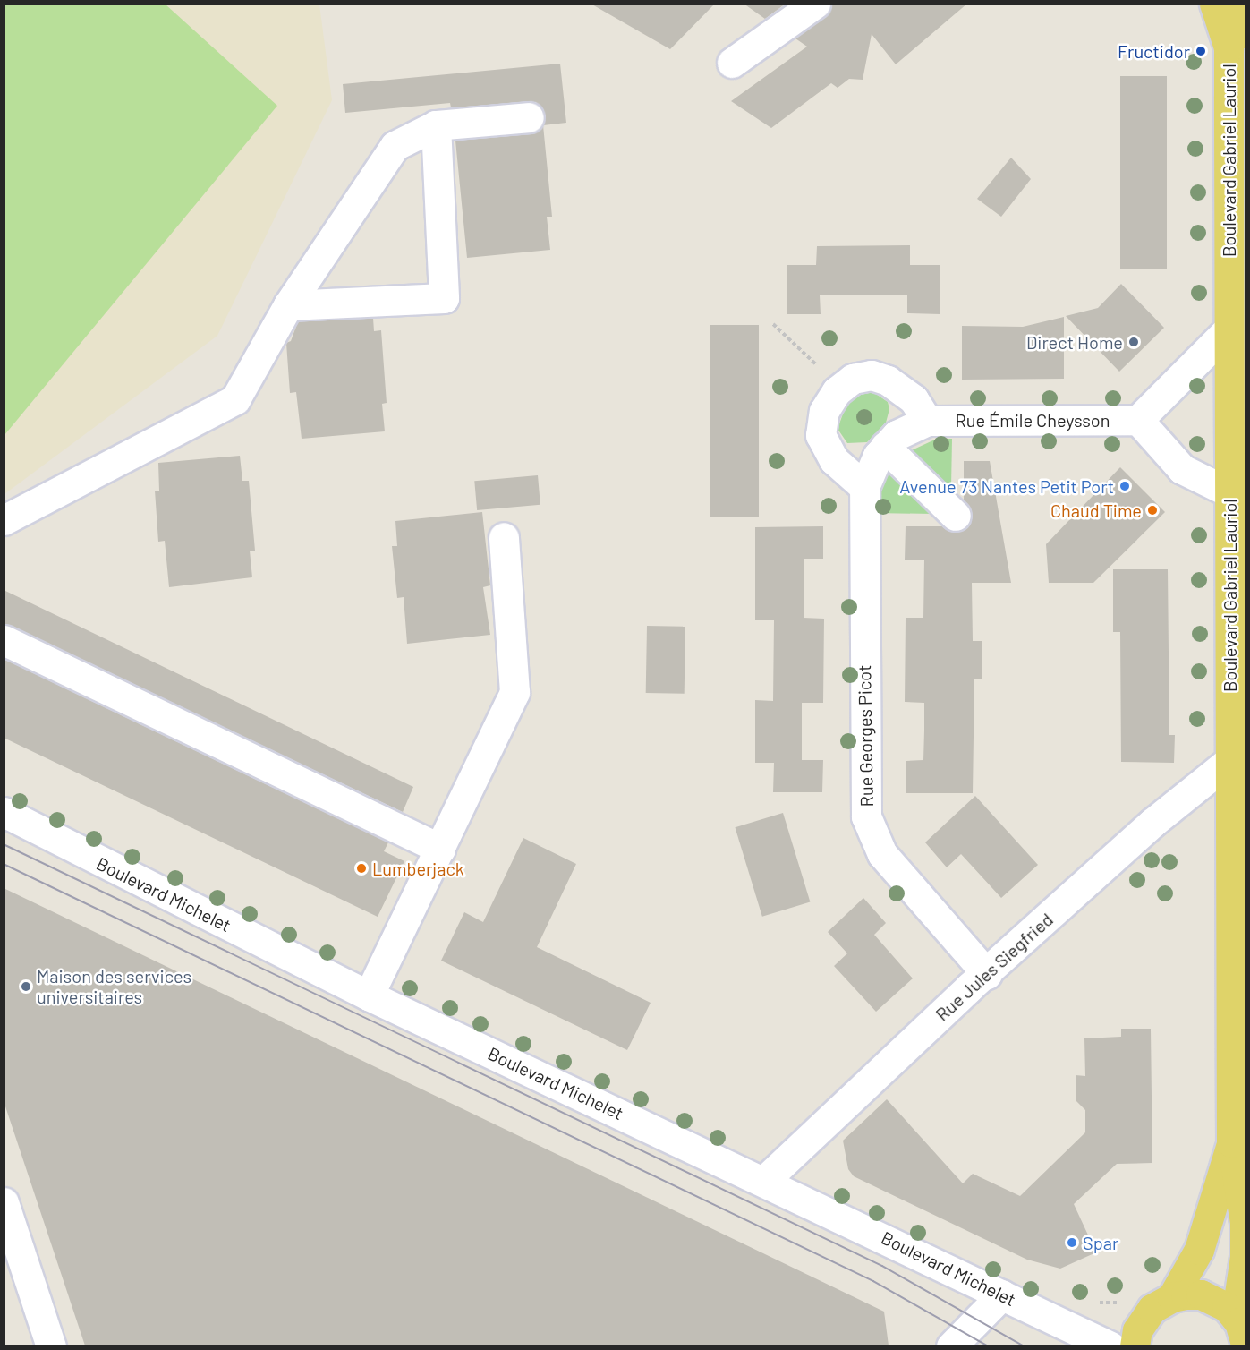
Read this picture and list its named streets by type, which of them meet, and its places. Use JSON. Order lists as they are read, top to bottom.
{
  "streets": {
    "main road": ["Boulevard Gabriel Lauriol"],
    "street": [
      "Rue Émile Cheysson",
      "Rue Georges Picot",
      "Boulevard Michelet",
      "Rue Jules Siegfried"
    ]
  },
  "crossings": [
    ["Boulevard Gabriel Lauriol", "Rue Jules Siegfried"],
    ["Rue Émile Cheysson", "Rue Georges Picot"],
    ["Rue Georges Picot", "Rue Jules Siegfried"],
    ["Boulevard Michelet", "Rue Jules Siegfried"]
  ],
  "places": [
    "Fructidor",
    "Direct Home",
    "Avenue 73 Nantes Petit Port",
    "Chaud Time",
    "Lumberjack",
    "Maison des services universitaires",
    "Spar"
  ]
}
